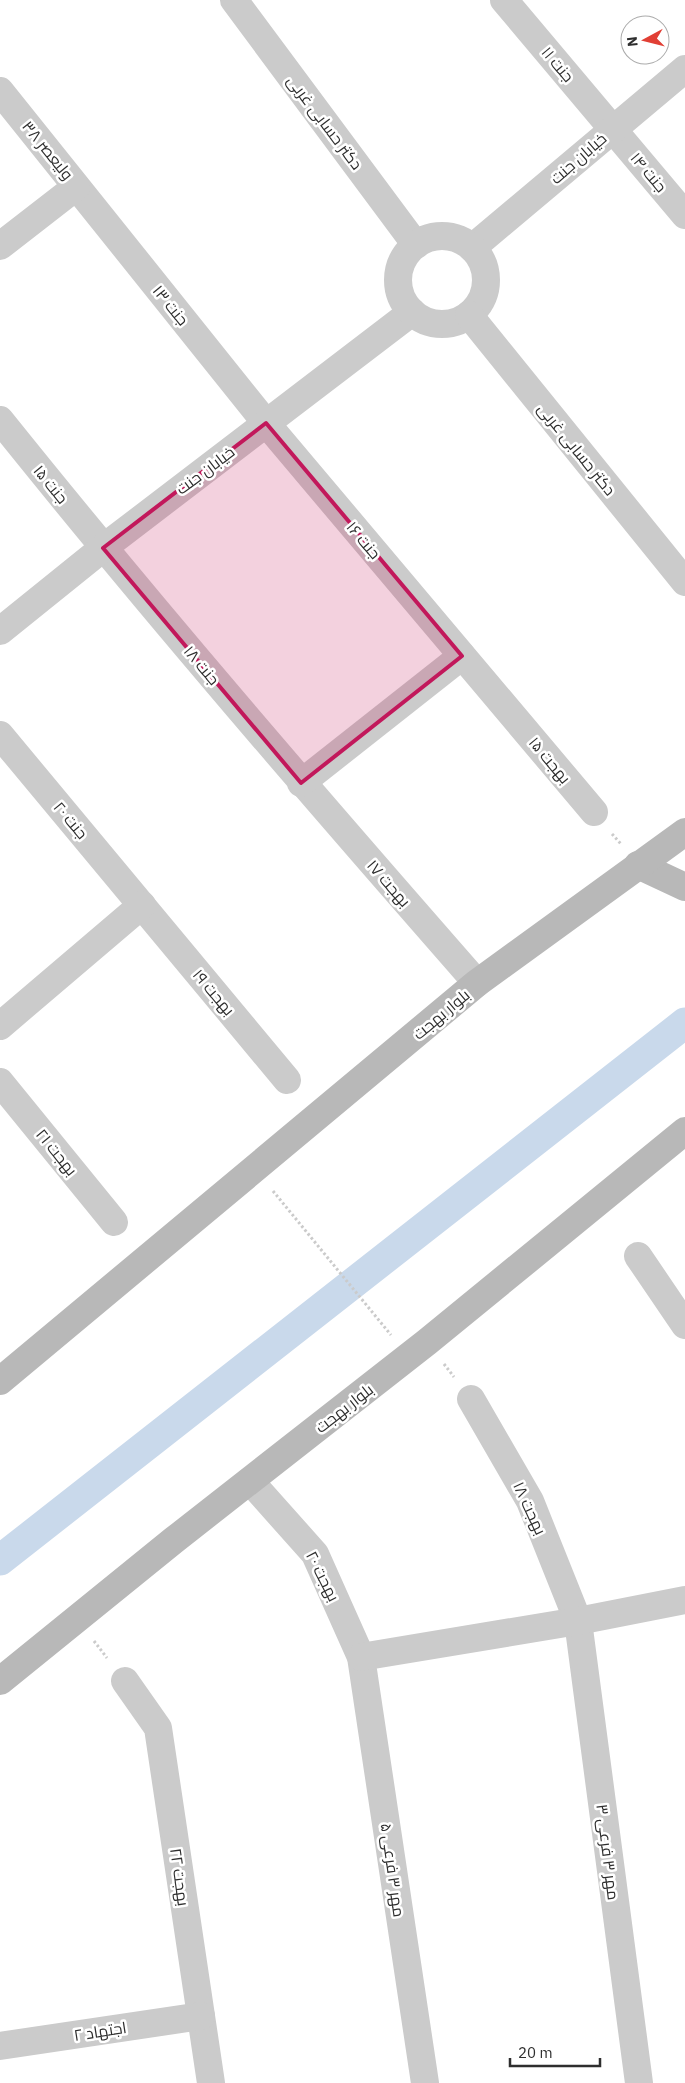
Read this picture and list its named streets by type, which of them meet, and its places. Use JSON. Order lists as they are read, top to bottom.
{
  "streets": {
    "main road": ["بلوار بهجت"],
    "street": [
      "جنت ۱۱",
      "دکتر حسابی غربی",
      "ولیعصر ۳۸",
      "خیابان جنت",
      "جنت ۱۴",
      "جنت ۱۳",
      "جنت ۱۵",
      "جنت ۱۶",
      "جنت ۱۸",
      "بهجت ۱۵",
      "جنت ۲۰",
      "بهجت ۱۷",
      "بهجت ۱۹",
      "بهجت ۲۱",
      "بهجت ۱۸",
      "بهجت ۲۰",
      "مهر ۳ فرعی ۳",
      "مهر ۳ فرعی ۵",
      "بهجت ۲۲",
      "اجتهاد ۲"
    ]
  },
  "crossings": [
    ["جنت ۱۱", "خیابان جنت"],
    ["جنت ۱۱", "جنت ۱۴"],
    ["دکتر حسابی غربی", "خیابان جنت"],
    ["ولیعصر ۳۸", "جنت ۱۳"],
    ["خیابان جنت", "جنت ۱۴"],
    ["خیابان جنت", "جنت ۱۳"],
    ["خیابان جنت", "جنت ۱۵"],
    ["خیابان جنت", "جنت ۱۶"],
    ["خیابان جنت", "جنت ۱۸"],
    ["جنت ۱۳", "جنت ۱۶"],
    ["جنت ۱۵", "جنت ۱۸"],
    ["جنت ۱۶", "بهجت ۱۵"],
    ["جنت ۱۸", "بهجت ۱۷"],
    ["جنت ۲۰", "بهجت ۱۹"],
    ["بهجت ۱۷", "بلوار بهجت"],
    ["بلوار بهجت", "بهجت ۲۰"],
    ["بهجت ۱۸", "مهر ۳ فرعی ۳"],
    ["بهجت ۲۰", "مهر ۳ فرعی ۵"],
    ["بهجت ۲۲", "اجتهاد ۲"]
  ],
  "scale_bar": "20 m",
  "north": "left"
}
